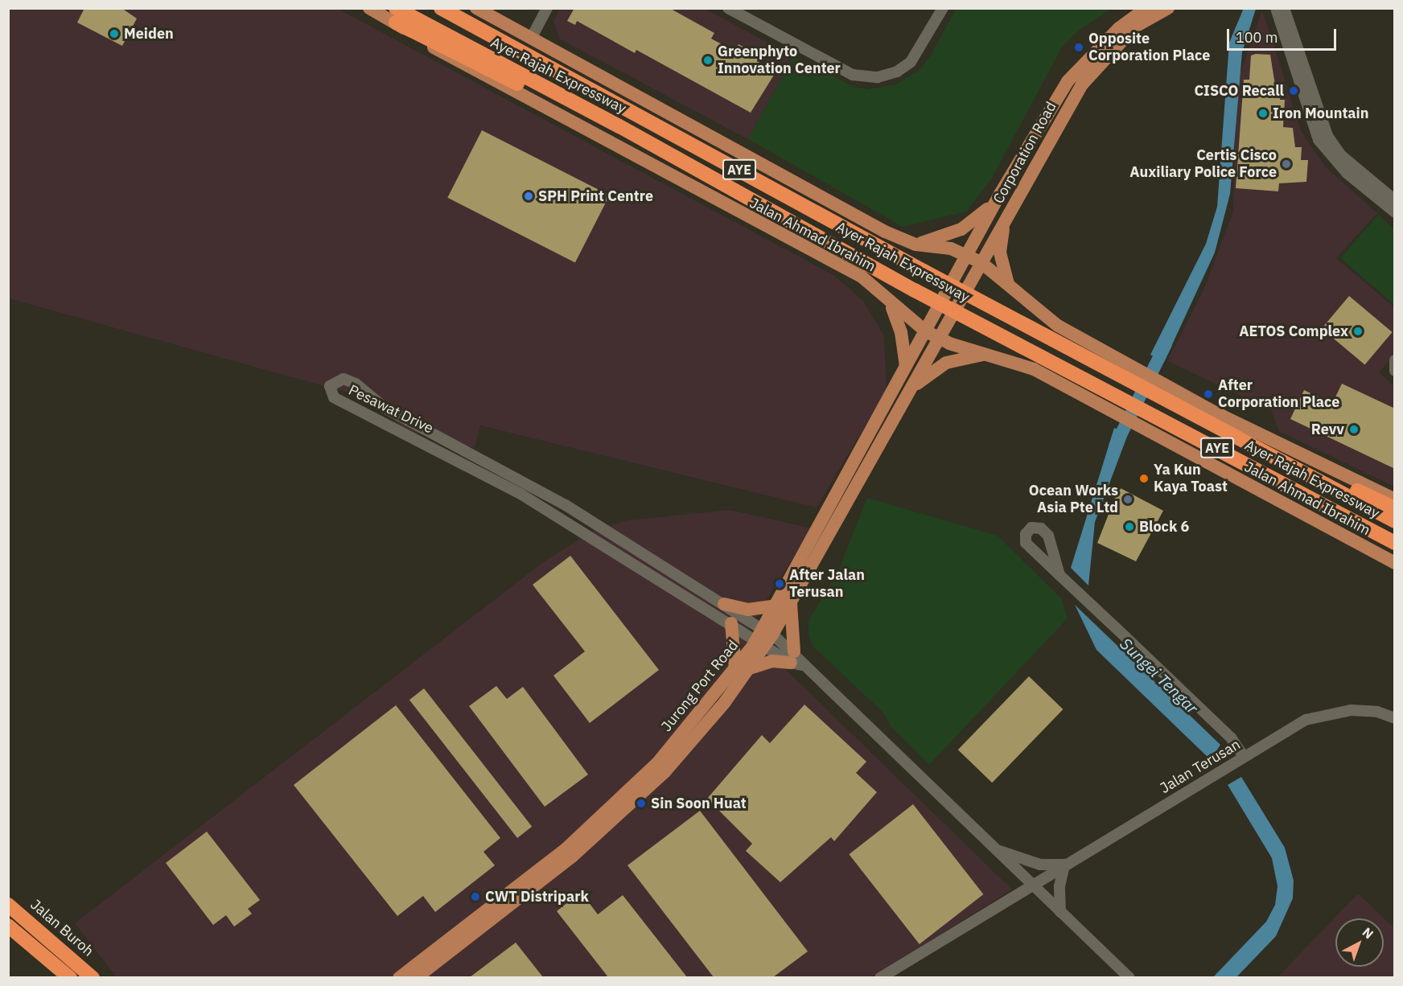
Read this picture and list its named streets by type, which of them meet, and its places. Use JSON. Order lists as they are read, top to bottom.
{
  "streets": {
    "highway": ["Ayer Rajah Expressway", "AYE", "Jalan Buroh"],
    "main road": ["Corporation Road", "Jalan Ahmad Ibrahim", "Jurong Port Road"],
    "street": ["Pesawat Drive", "Jalan Terusan"]
  },
  "crossings": [
    ["Ayer Rajah Expressway", "Jalan Ahmad Ibrahim"],
    ["Corporation Road", "Jalan Ahmad Ibrahim"],
    ["Corporation Road", "Jurong Port Road"],
    ["Jalan Ahmad Ibrahim", "Jurong Port Road"],
    ["Pesawat Drive", "Jurong Port Road"]
  ],
  "water": ["Sungei Tengar"],
  "places": [
    "Meiden",
    "Opposite Corporation Place",
    "Greenphyto Innovation Center",
    "CISCO Recall",
    "Iron Mountain",
    "Certis Cisco Auxiliary Police Force",
    "SPH Print Centre",
    "AETOS Complex",
    "After Corporation Place",
    "Revv",
    "Ya Kun Kaya Toast",
    "Ocean Works Asia Pte Ltd",
    "Block 6",
    "After Jalan Terusan",
    "Sin Soon Huat",
    "CWT Distripark"
  ],
  "scale_bar": "100 m",
  "north": "top right"
}
